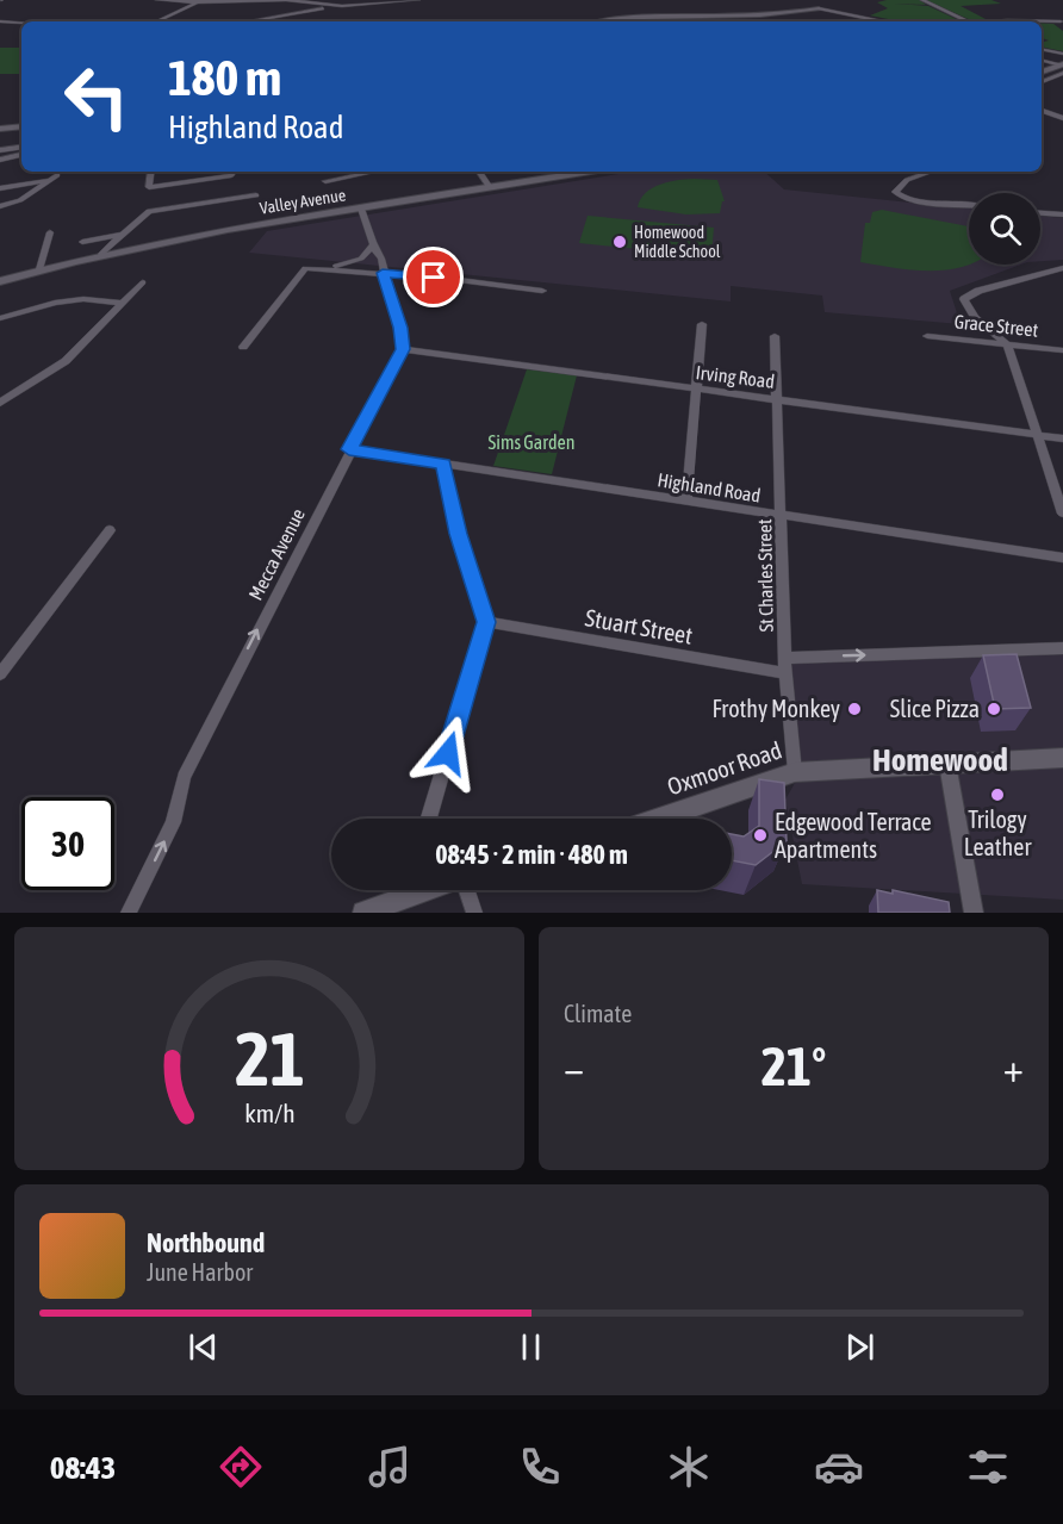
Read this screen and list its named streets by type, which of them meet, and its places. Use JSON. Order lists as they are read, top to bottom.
{
  "streets": {
    "main road": ["Valley Avenue", "Oxmoor Road"],
    "street": [
      "Grace Street",
      "Irving Road",
      "Highland Road",
      "Mecca Avenue",
      "St Charles Street",
      "Stuart Street"
    ]
  },
  "crossings": [
    ["Irving Road", "Mecca Avenue"],
    ["Irving Road", "St Charles Street"],
    ["Highland Road", "Mecca Avenue"],
    ["Highland Road", "St Charles Street"],
    ["St Charles Street", "Stuart Street"],
    ["St Charles Street", "Oxmoor Road"]
  ],
  "one_way": ["Mecca Avenue"],
  "districts": ["Homewood"],
  "parks": ["Sims Garden"],
  "places": [
    "Homewood Middle School",
    "Frothy Monkey",
    "Slice Pizza",
    "Trilogy Leather",
    "Edgewood Terrace Apartments"
  ],
  "page": {
    "turn": ["180 m", "Highland Road"],
    "limit": "30",
    "trip": "08:45 · 2 min · 480 m",
    "tile": "Climate",
    "heat": ["−", "21°", "+"],
    "song": ["Northbound", "June Harbor"],
    "tabs": "08:43",
    "gauge": ["21", "km/h"]
  }
}
